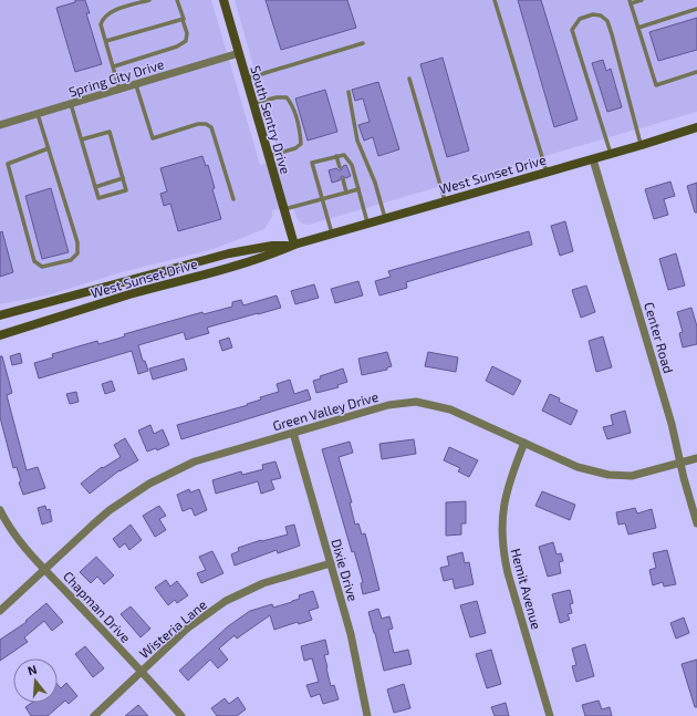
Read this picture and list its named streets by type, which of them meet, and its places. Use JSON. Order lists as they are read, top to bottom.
{
  "streets": {
    "main road": ["South Sentry Drive", "West Sunset Drive"],
    "street": [
      "Spring City Drive",
      "Center Road",
      "Green Valley Drive",
      "Dixie Drive",
      "Hemit Avenue",
      "Chapman Drive",
      "Wisteria Lane"
    ]
  },
  "crossings": [
    ["Spring City Drive", "South Sentry Drive"],
    ["South Sentry Drive", "West Sunset Drive"],
    ["West Sunset Drive", "Center Road"],
    ["Center Road", "Green Valley Drive"],
    ["Green Valley Drive", "Dixie Drive"],
    ["Green Valley Drive", "Hemit Avenue"],
    ["Green Valley Drive", "Chapman Drive"],
    ["Dixie Drive", "Wisteria Lane"],
    ["Chapman Drive", "Wisteria Lane"]
  ],
  "north": "top"
}
